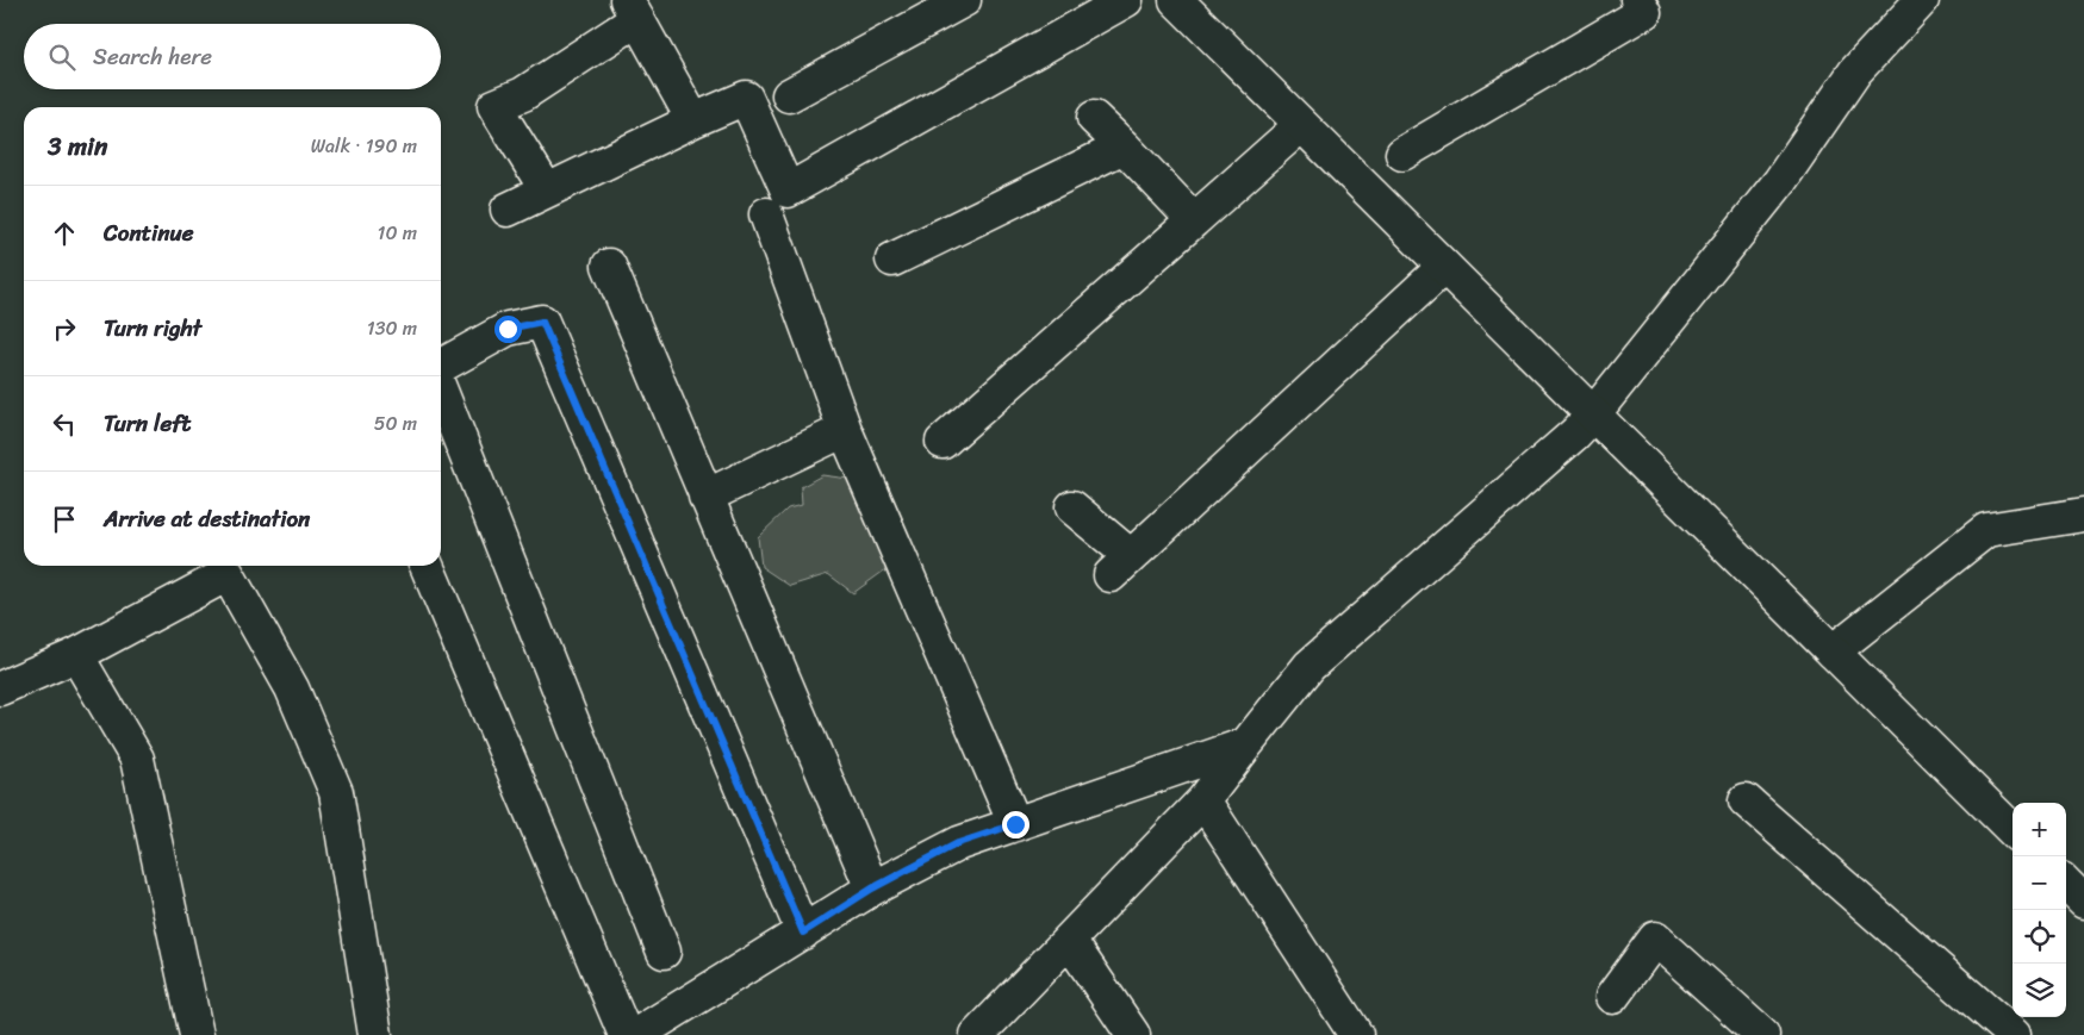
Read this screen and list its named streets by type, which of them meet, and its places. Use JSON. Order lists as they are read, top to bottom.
{
  "page": {
    "search": "Search here",
    "heading": ["3 min", "Walk · 190 m"],
    "list": [
      ["Continue", "10 m"],
      ["Turn right", "130 m"],
      ["Turn left", "50 m"],
      "Arrive at destination"
    ],
    "map_buttons": ["+", "−"]
  }
}
